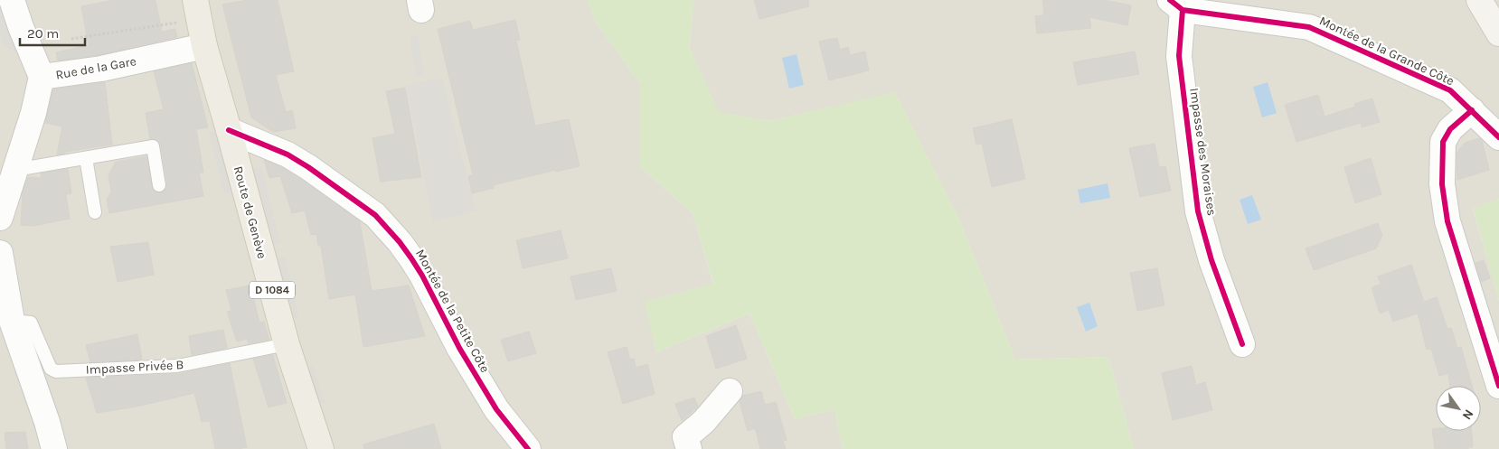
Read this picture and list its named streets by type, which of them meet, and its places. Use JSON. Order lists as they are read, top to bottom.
{
  "streets": {
    "main road": ["Route de Genève", "D 1084"],
    "street": [
      "Montée de la Grande Côte",
      "Rue de la Gare",
      "Impasse des Moraises",
      "Montée de la Petite Côte"
    ],
    "lane": ["Impasse Privée B"]
  },
  "crossings": [
    ["Montée de la Grande Côte", "Impasse des Moraises"],
    ["Rue de la Gare", "Route de Genève"],
    ["Route de Genève", "Montée de la Petite Côte"],
    ["Route de Genève", "Impasse Privée B"]
  ],
  "scale_bar": "20 m",
  "north": "bottom right"
}
